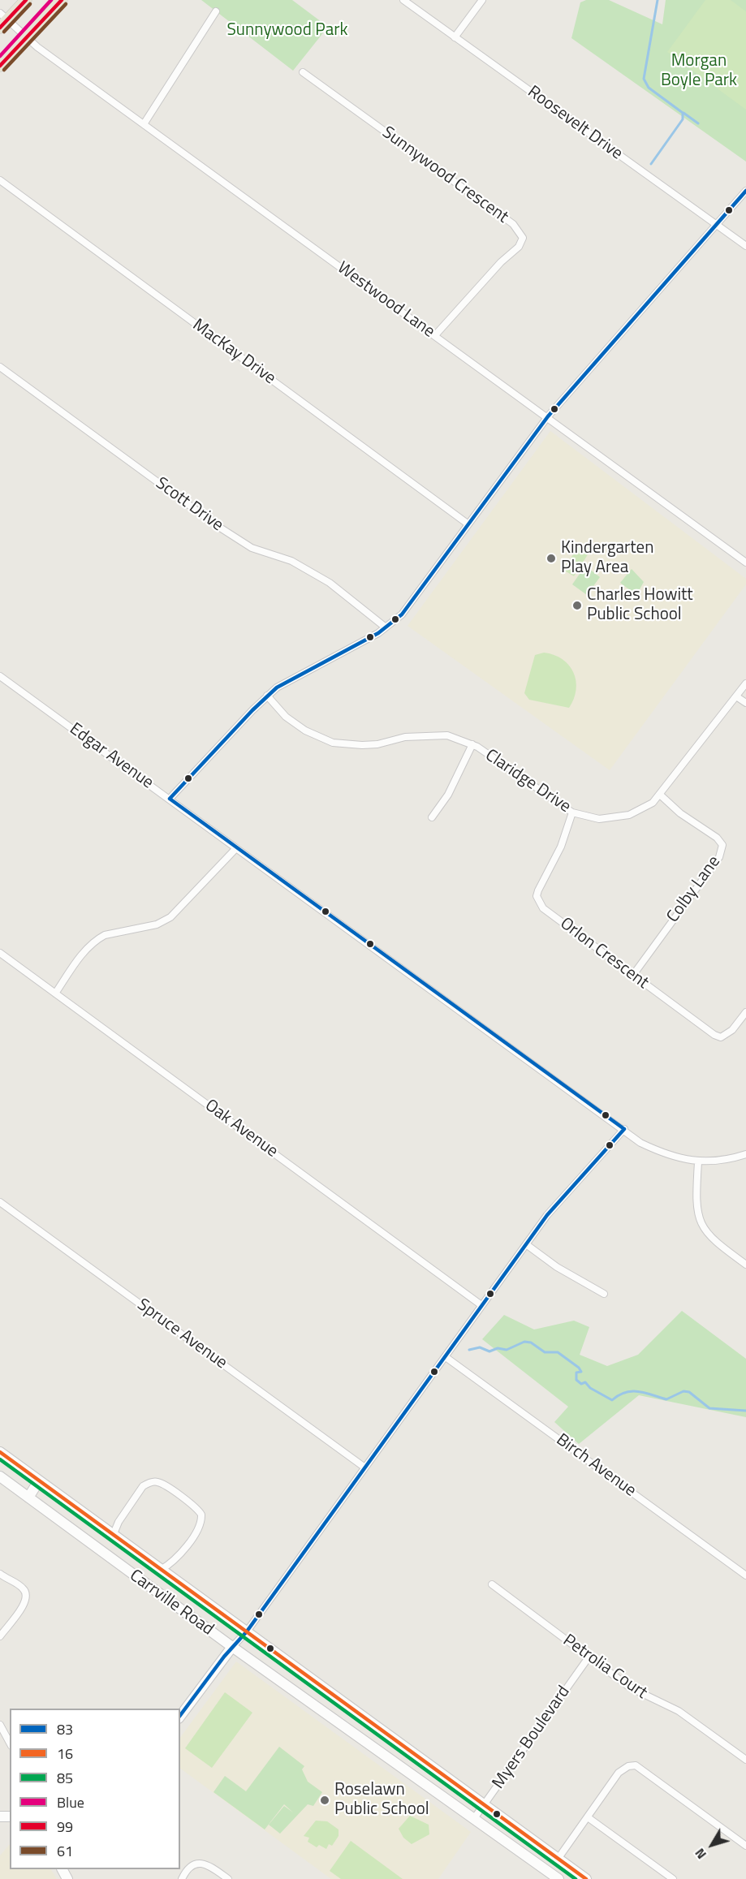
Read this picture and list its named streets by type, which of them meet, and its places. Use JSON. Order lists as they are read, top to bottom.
{
  "streets": {
    "main road": ["Carrville Road"],
    "street": [
      "Roosevelt Drive",
      "Sunnywood Crescent",
      "Westwood Lane",
      "MacKay Drive",
      "Scott Drive",
      "Edgar Avenue",
      "Claridge Drive",
      "Colby Lane",
      "Orlon Crescent",
      "Oak Avenue",
      "Spruce Avenue",
      "Birch Avenue",
      "Petrolia Court",
      "Myers Boulevard"
    ]
  },
  "crossings": [
    ["Sunnywood Crescent", "Westwood Lane"],
    ["Claridge Drive", "Colby Lane"],
    ["Claridge Drive", "Orlon Crescent"],
    ["Colby Lane", "Orlon Crescent"],
    ["Carrville Road", "Myers Boulevard"],
    ["Petrolia Court", "Myers Boulevard"]
  ],
  "parks": ["Sunnywood Park", "Morgan Boyle Park"],
  "places": ["Kindergarten Play Area", "Charles Howitt Public School", "Roselawn Public School"],
  "lines": [
    "transit line Blue",
    "transit line 99",
    "transit line 61",
    "transit line 83",
    "transit line 16",
    "transit line 85"
  ],
  "legend": [
    "83",
    "16",
    "85",
    "Blue",
    "99",
    "61"
  ],
  "north": "bottom left"
}
